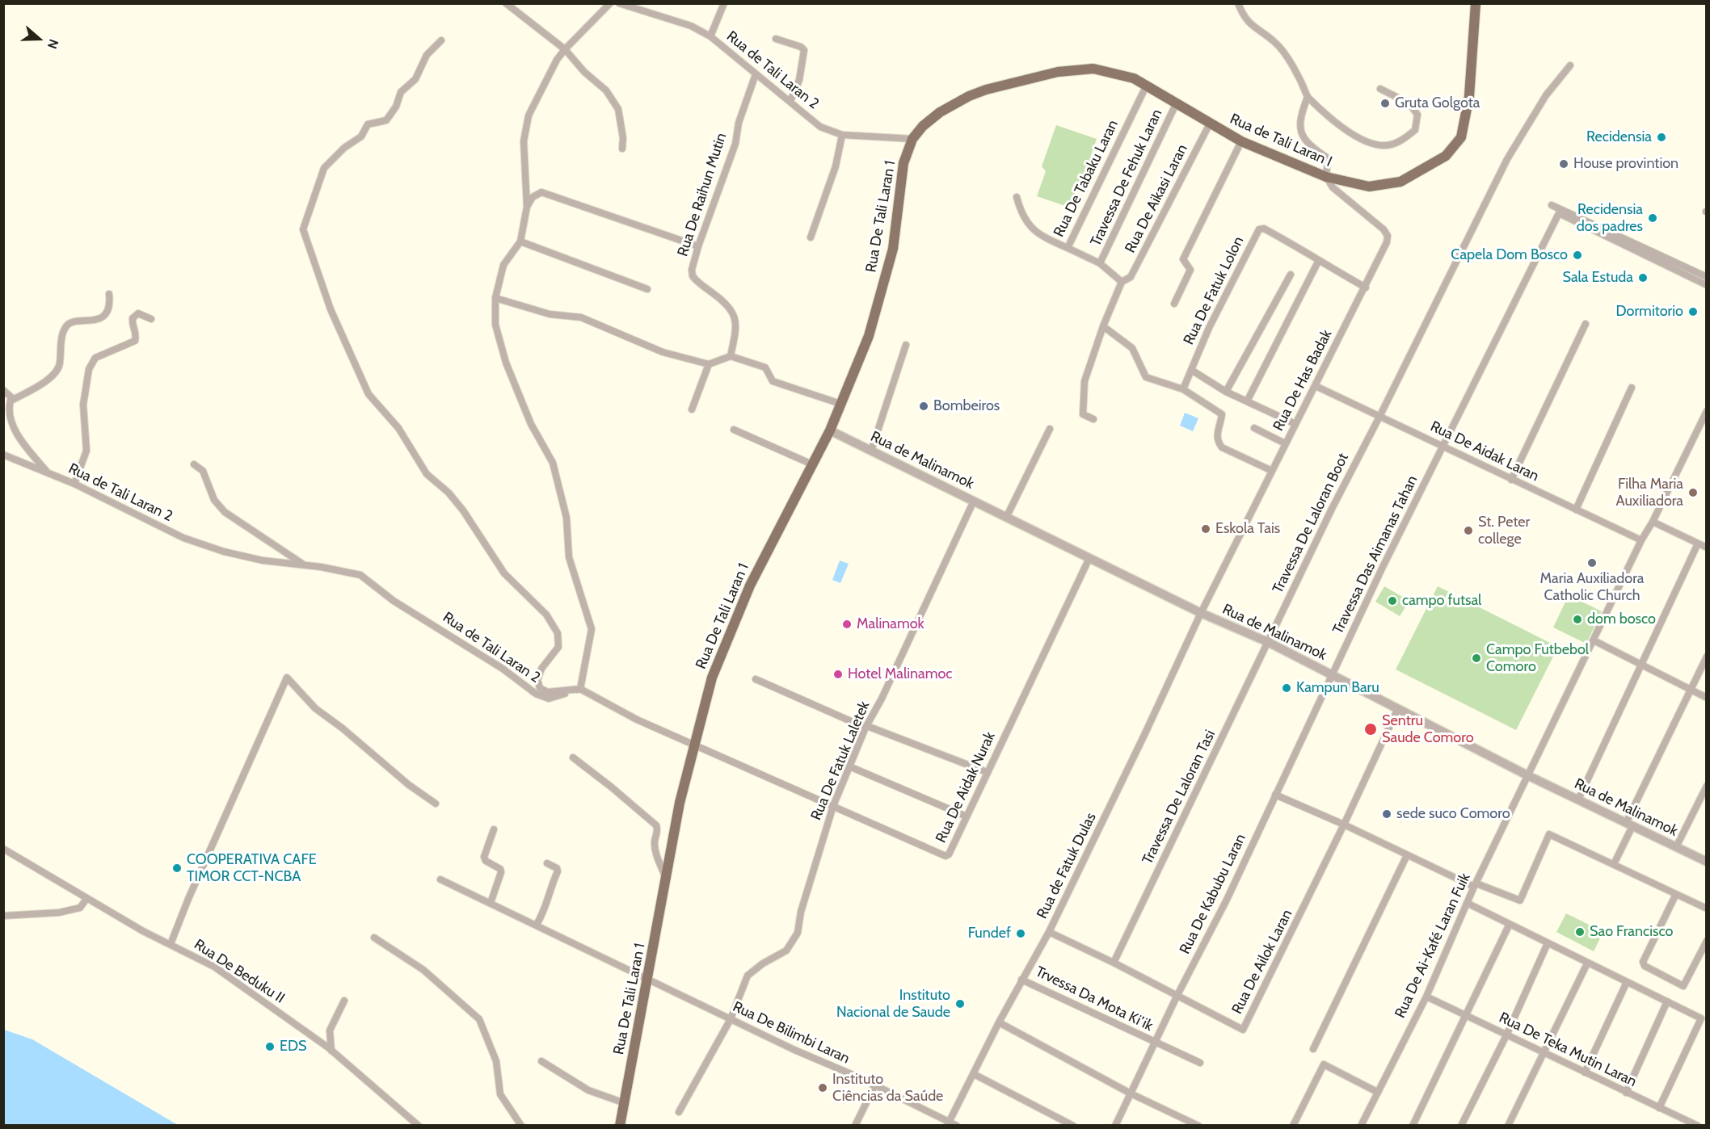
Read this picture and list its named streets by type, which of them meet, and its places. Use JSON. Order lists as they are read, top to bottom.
{
  "streets": {
    "main road": ["Rua de Tali Laran I", "Rua De Tali Laran 1"],
    "street": [
      "Rua de Tali Laran 2",
      "Travessa De Fehuk Laran",
      "Rua De Tabaku Laran",
      "Rua De Raihun Mutin",
      "Rua De Aikasi Laran",
      "Rua De Fatuk Lolon",
      "Rua De Has Badak",
      "Rua De Aidak Laran",
      "Rua de Malinamok",
      "Travessa De Laloran Boot",
      "Travessa Das Aimanas Tahan",
      "Rua De Fatuk Laletek",
      "Rua De Aidak Nurak",
      "Travessa De Laloran Tasi",
      "Rua de Fatuk Dulas",
      "Rua De Kabubu Laran",
      "Rua De Ai-Kafé Laran Fuik",
      "Rua De Ailok Laran",
      "Rua De Beduku II",
      "Trvessa Da Mota Ki’ik",
      "Rua De Bilimbi Laran",
      "Rua De Teka Mutin Laran"
    ]
  },
  "crossings": [
    ["Rua de Tali Laran 2", "Rua de Tali Laran I"],
    ["Rua de Tali Laran 2", "Rua De Raihun Mutin"],
    ["Rua de Tali Laran 2", "Rua De Tali Laran 1"],
    ["Rua de Tali Laran 2", "Rua De Aidak Nurak"],
    ["Rua de Tali Laran I", "Travessa De Fehuk Laran"],
    ["Rua de Tali Laran I", "Rua De Tabaku Laran"],
    ["Rua de Tali Laran I", "Rua De Aikasi Laran"],
    ["Rua de Tali Laran I", "Rua De Tali Laran 1"],
    ["Rua de Tali Laran I", "Rua De Has Badak"],
    ["Travessa De Fehuk Laran", "Rua De Tabaku Laran"],
    ["Rua De Tabaku Laran", "Rua De Aikasi Laran"],
    ["Rua De Tali Laran 1", "Rua de Malinamok"],
    ["Rua De Tali Laran 1", "Rua De Aidak Nurak"],
    ["Rua De Tali Laran 1", "Rua De Bilimbi Laran"],
    ["Rua De Fatuk Lolon", "Rua De Has Badak"],
    ["Rua De Has Badak", "Rua De Aidak Laran"],
    ["Rua De Has Badak", "Rua de Malinamok"],
    ["Rua De Has Badak", "Rua de Fatuk Dulas"],
    ["Rua De Aidak Laran", "Travessa De Laloran Boot"],
    ["Rua De Aidak Laran", "Travessa Das Aimanas Tahan"],
    ["Rua De Aidak Laran", "Rua De Ai-Kafé Laran Fuik"],
    ["Rua de Malinamok", "Travessa De Laloran Boot"],
    ["Rua de Malinamok", "Travessa Das Aimanas Tahan"],
    ["Rua de Malinamok", "Rua De Fatuk Laletek"],
    ["Rua de Malinamok", "Rua De Aidak Nurak"],
    ["Rua de Malinamok", "Travessa De Laloran Tasi"],
    ["Rua de Malinamok", "Rua de Fatuk Dulas"],
    ["Rua de Malinamok", "Rua De Kabubu Laran"],
    ["Rua de Malinamok", "Rua De Ai-Kafé Laran Fuik"],
    ["Rua de Malinamok", "Rua De Ailok Laran"],
    ["Travessa De Laloran Boot", "Travessa De Laloran Tasi"],
    ["Travessa Das Aimanas Tahan", "Rua De Kabubu Laran"],
    ["Rua De Fatuk Laletek", "Rua De Aidak Nurak"],
    ["Rua De Fatuk Laletek", "Rua De Bilimbi Laran"],
    ["Travessa De Laloran Tasi", "Rua De Ailok Laran"],
    ["Rua de Fatuk Dulas", "Rua De Ailok Laran"],
    ["Rua de Fatuk Dulas", "Trvessa Da Mota Ki’ik"],
    ["Rua de Fatuk Dulas", "Rua De Bilimbi Laran"],
    ["Rua De Kabubu Laran", "Rua De Ailok Laran"],
    ["Rua De Kabubu Laran", "Trvessa Da Mota Ki’ik"],
    ["Rua De Ai-Kafé Laran Fuik", "Rua De Teka Mutin Laran"]
  ],
  "places": [
    "Gruta Golgota",
    "Recidensia",
    "House provintion",
    "Recidensia dos padres",
    "Capela Dom Bosco",
    "Sala Estuda",
    "Dormitorio",
    "Bombeiros",
    "Filha Maria Auxiliadora",
    "Eskola Tais",
    "St. Peter college",
    "Maria Auxiliadora Catholic Church",
    "campo futsal",
    "dom bosco",
    "Malinamok",
    "Campo Futbebol Comoro",
    "Hotel Malinamoc",
    "Kampun Baru",
    "Sentru Saude Comoro",
    "sede suco Comoro",
    "COOPERATIVA CAFE TIMOR CCT-NCBA",
    "Sao Francisco",
    "Fundef",
    "Instituto Nacional de Saude",
    "EDS",
    "Instituto Ciências da Saúde"
  ],
  "north": "right"
}
